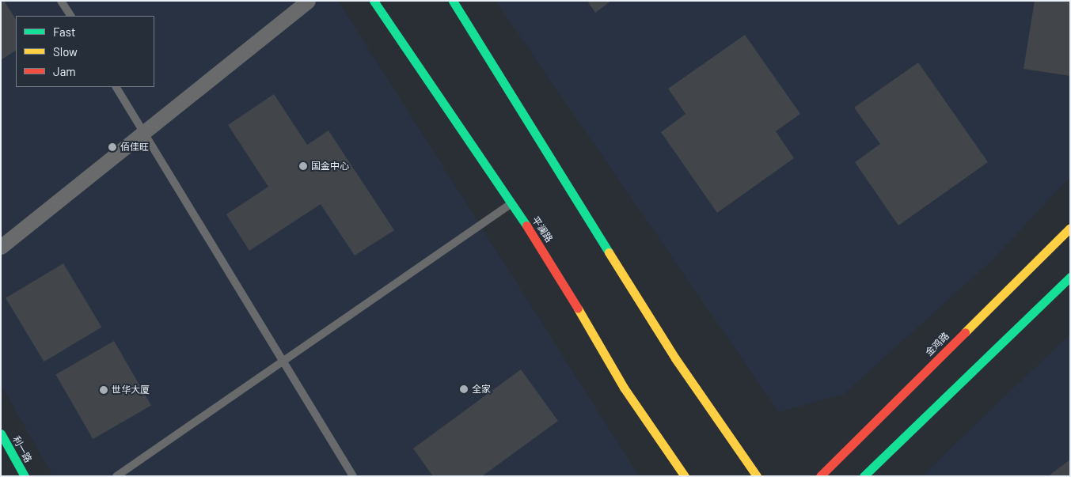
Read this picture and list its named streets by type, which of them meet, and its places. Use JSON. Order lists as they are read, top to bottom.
{
  "streets": {
    "main road": ["平澜路", "金鸡路", "利一路"]
  },
  "places": [
    "佰佳旺",
    "国金中心",
    "全家",
    "世华大厦"
  ],
  "legend": ["Fast", "Slow", "Jam"]
}
